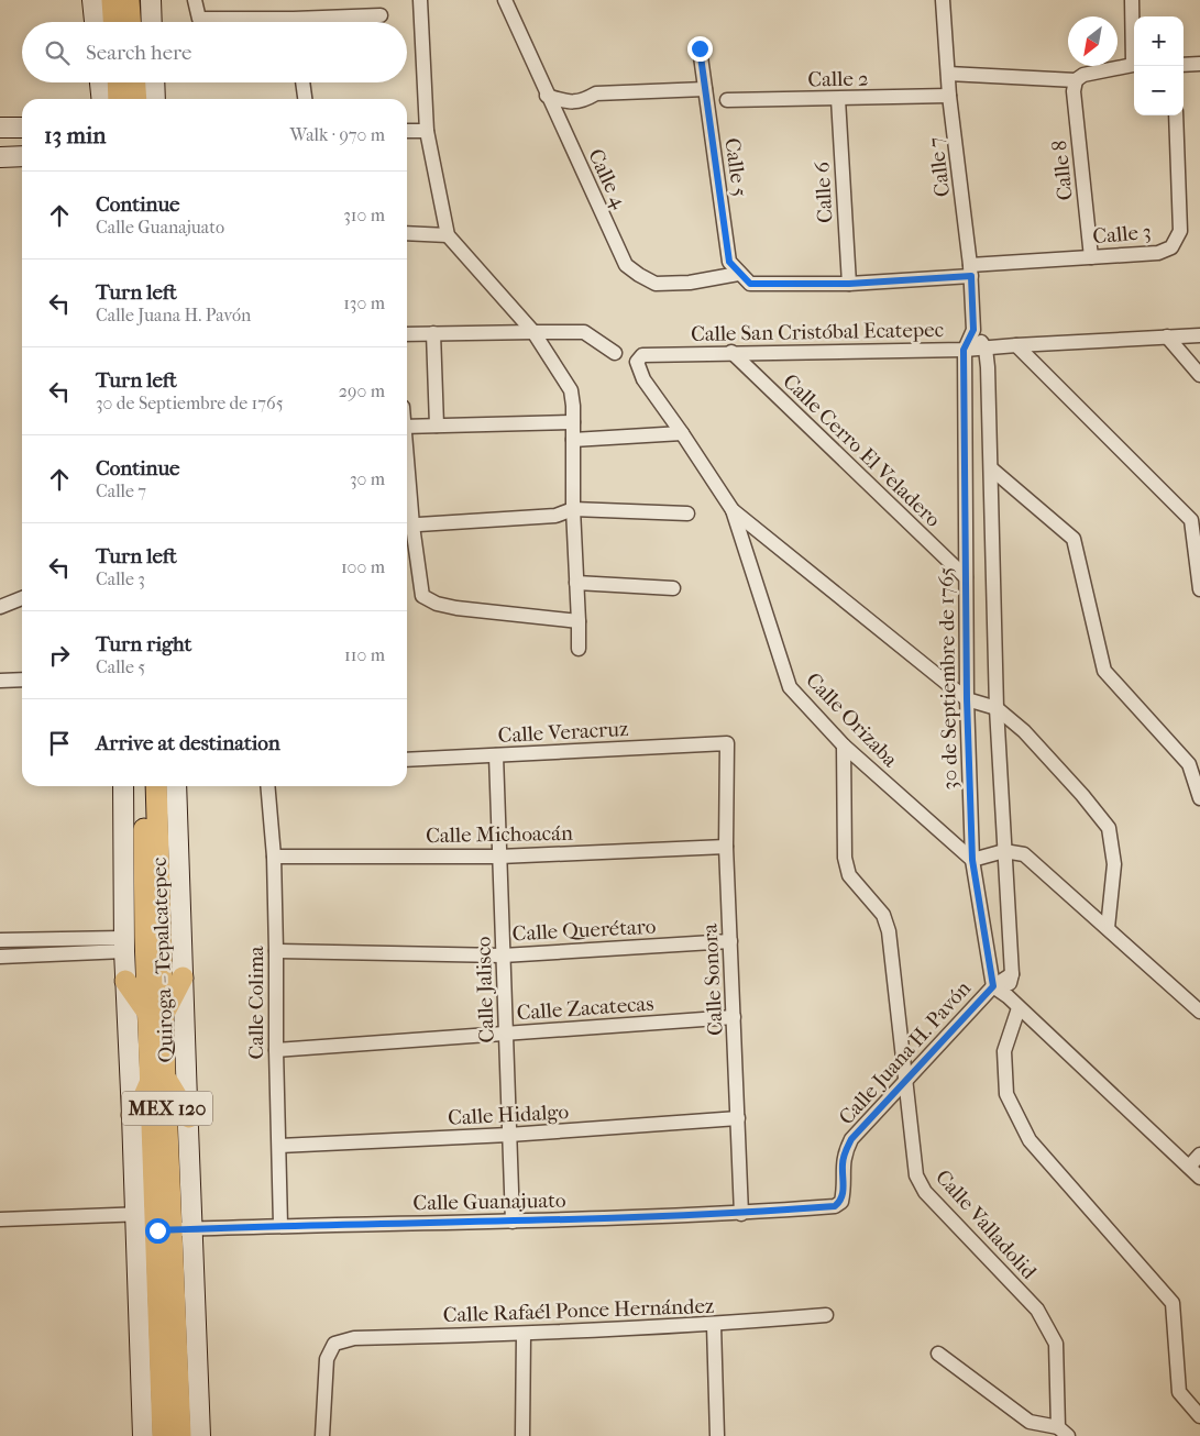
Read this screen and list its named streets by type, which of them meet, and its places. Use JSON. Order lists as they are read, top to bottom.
{
  "streets": {
    "main road": ["Quiroga - Tepalcatepec", "MEX 120"],
    "street": [
      "Calle 2",
      "Calle 5",
      "Calle 7",
      "Calle 8",
      "Calle 4",
      "Calle 6",
      "Calle 3",
      "Calle San Cristóbal Ecatepec",
      "Calle Cerro El Veladero",
      "30 de Septiembre de 1765",
      "Calle Orizaba",
      "Calle Veracruz",
      "Calle Michoacán",
      "Calle Querétaro",
      "Calle Sonora",
      "Calle Jalisco",
      "Calle Colima",
      "Calle Zacatecas",
      "Calle Juana H. Pavón",
      "Calle Hidalgo",
      "Calle Guanajuato",
      "Calle Valladolid",
      "Calle Rafaél Ponce Hernández"
    ]
  },
  "crossings": [
    ["Calle 2", "Calle 7"],
    ["Calle 2", "Calle 6"],
    ["Calle 5", "Calle 4"],
    ["Calle 5", "Calle 3"],
    ["Calle 7", "Calle 3"],
    ["Calle 7", "Calle San Cristóbal Ecatepec"],
    ["Calle 7", "30 de Septiembre de 1765"],
    ["Calle 8", "Calle 3"],
    ["Calle 6", "Calle 3"],
    ["Calle San Cristóbal Ecatepec", "Calle Cerro El Veladero"],
    ["Calle San Cristóbal Ecatepec", "30 de Septiembre de 1765"],
    ["Calle Cerro El Veladero", "30 de Septiembre de 1765"],
    ["30 de Septiembre de 1765", "Calle Orizaba"],
    ["30 de Septiembre de 1765", "Calle Juana H. Pavón"],
    ["Calle Orizaba", "Calle Valladolid"],
    ["Calle Veracruz", "Calle Sonora"],
    ["Calle Veracruz", "Calle Jalisco"],
    ["Calle Michoacán", "Calle Sonora"],
    ["Calle Michoacán", "Calle Jalisco"],
    ["Calle Michoacán", "Calle Colima"],
    ["Calle Querétaro", "Calle Sonora"],
    ["Calle Querétaro", "Calle Jalisco"],
    ["Calle Querétaro", "Calle Colima"],
    ["Quiroga - Tepalcatepec", "Calle Guanajuato"],
    ["Calle Sonora", "Calle Zacatecas"],
    ["Calle Sonora", "Calle Hidalgo"],
    ["Calle Sonora", "Calle Guanajuato"],
    ["Calle Jalisco", "Calle Zacatecas"],
    ["Calle Jalisco", "Calle Hidalgo"],
    ["Calle Jalisco", "Calle Guanajuato"],
    ["Calle Colima", "Calle Zacatecas"],
    ["Calle Colima", "Calle Hidalgo"],
    ["Calle Colima", "Calle Guanajuato"],
    ["Calle Juana H. Pavón", "Calle Guanajuato"],
    ["Calle Juana H. Pavón", "Calle Valladolid"]
  ],
  "north": "bottom left",
  "page": {
    "map_buttons": ["+", "−"],
    "search": "Search here",
    "heading": ["13 min", "Walk · 970 m"],
    "list": [
      ["Continue", "Calle Guanajuato", "310 m"],
      ["Turn left", "Calle Juana H. Pavón", "130 m"],
      ["Turn left", "30 de Septiembre de 1765", "290 m"],
      ["Continue", "Calle 7", "30 m"],
      ["Turn left", "Calle 3", "100 m"],
      ["Turn right", "Calle 5", "110 m"],
      "Arrive at destination"
    ]
  }
}
